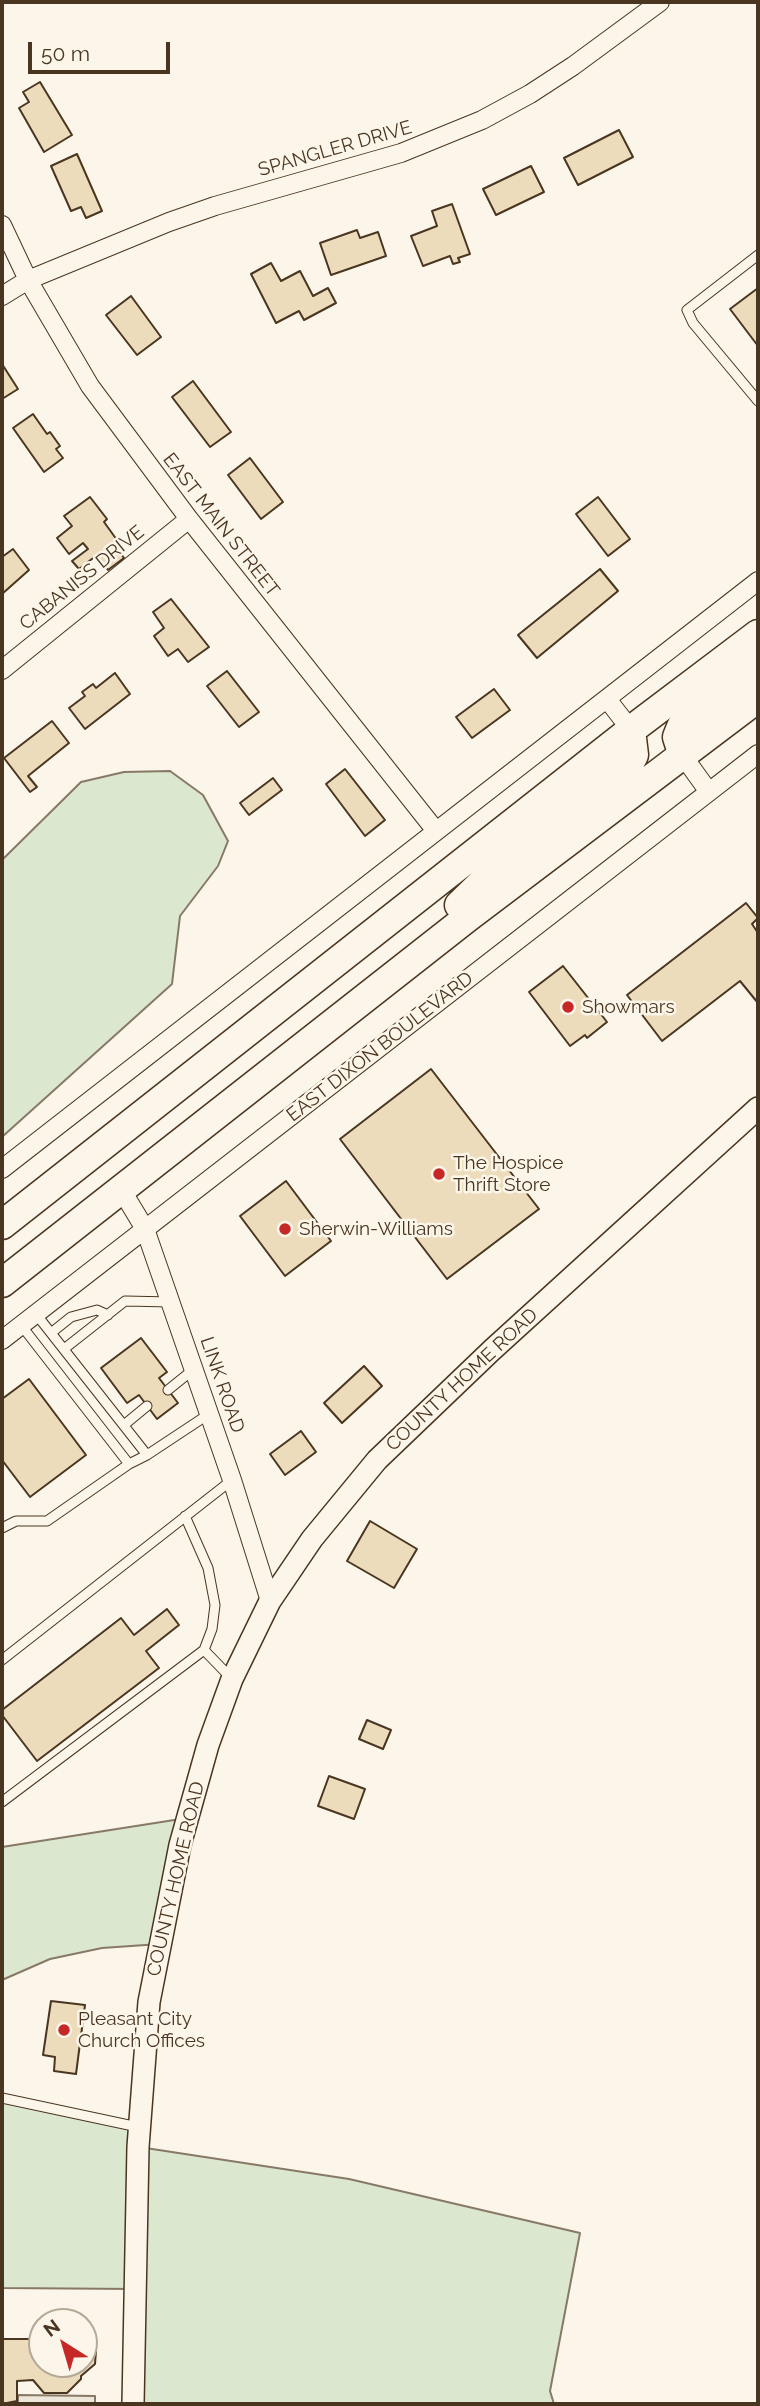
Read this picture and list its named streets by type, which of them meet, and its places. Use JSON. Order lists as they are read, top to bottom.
{
  "streets": {
    "street": [
      "SPANGLER DRIVE",
      "EAST MAIN STREET",
      "CABANISS DRIVE",
      "EAST DIXON BOULEVARD",
      "COUNTY HOME ROAD",
      "LINK ROAD"
    ]
  },
  "crossings": [
    ["SPANGLER DRIVE", "EAST MAIN STREET"],
    ["EAST MAIN STREET", "CABANISS DRIVE"],
    ["EAST DIXON BOULEVARD", "LINK ROAD"],
    ["COUNTY HOME ROAD", "LINK ROAD"]
  ],
  "places": [
    "Showmars",
    "The Hospice Thrift Store",
    "Sherwin-Williams",
    "Pleasant City Church Offices"
  ],
  "scale_bar": "50 m",
  "north": "top left"
}
